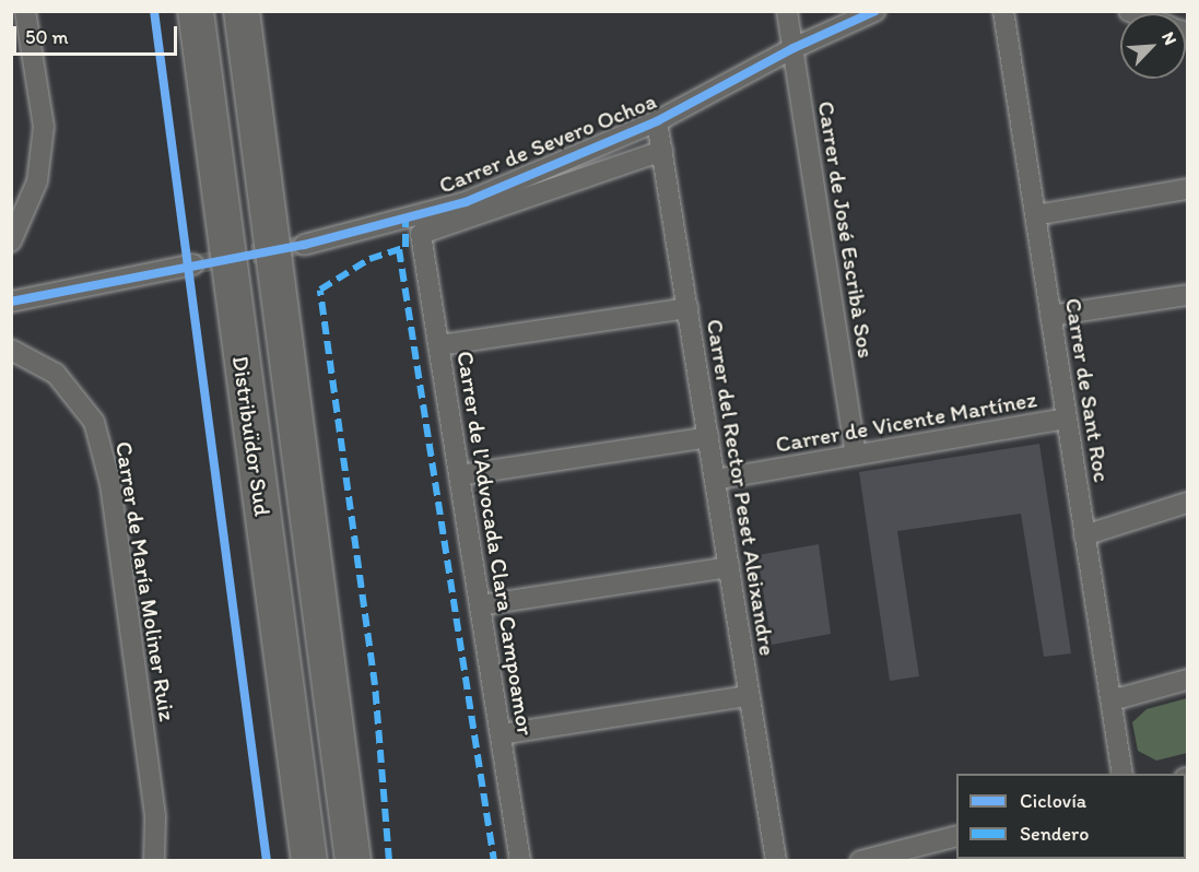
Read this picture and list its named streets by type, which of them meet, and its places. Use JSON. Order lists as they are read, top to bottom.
{
  "streets": {
    "highway": ["Distribuïdor Sud"],
    "street": [
      "Carrer de Severo Ochoa",
      "Carrer de José Escribà Sos",
      "Carrer de Sant Roc",
      "Carrer de Vicente Martínez",
      "Carrer del Rector Peset Aleixandre",
      "Carrer de l'Advocada Clara Campoamor",
      "Carrer de María Moliner Ruiz"
    ]
  },
  "crossings": [
    ["Carrer de Severo Ochoa", "Carrer de José Escribà Sos"],
    ["Carrer de Severo Ochoa", "Carrer del Rector Peset Aleixandre"],
    ["Carrer de Severo Ochoa", "Carrer de l'Advocada Clara Campoamor"],
    ["Carrer de José Escribà Sos", "Carrer de Vicente Martínez"],
    ["Carrer de Sant Roc", "Carrer de Vicente Martínez"],
    ["Carrer de Vicente Martínez", "Carrer del Rector Peset Aleixandre"]
  ],
  "legend": ["Ciclovía", "Sendero"],
  "scale_bar": "50 m",
  "north": "top right"
}
